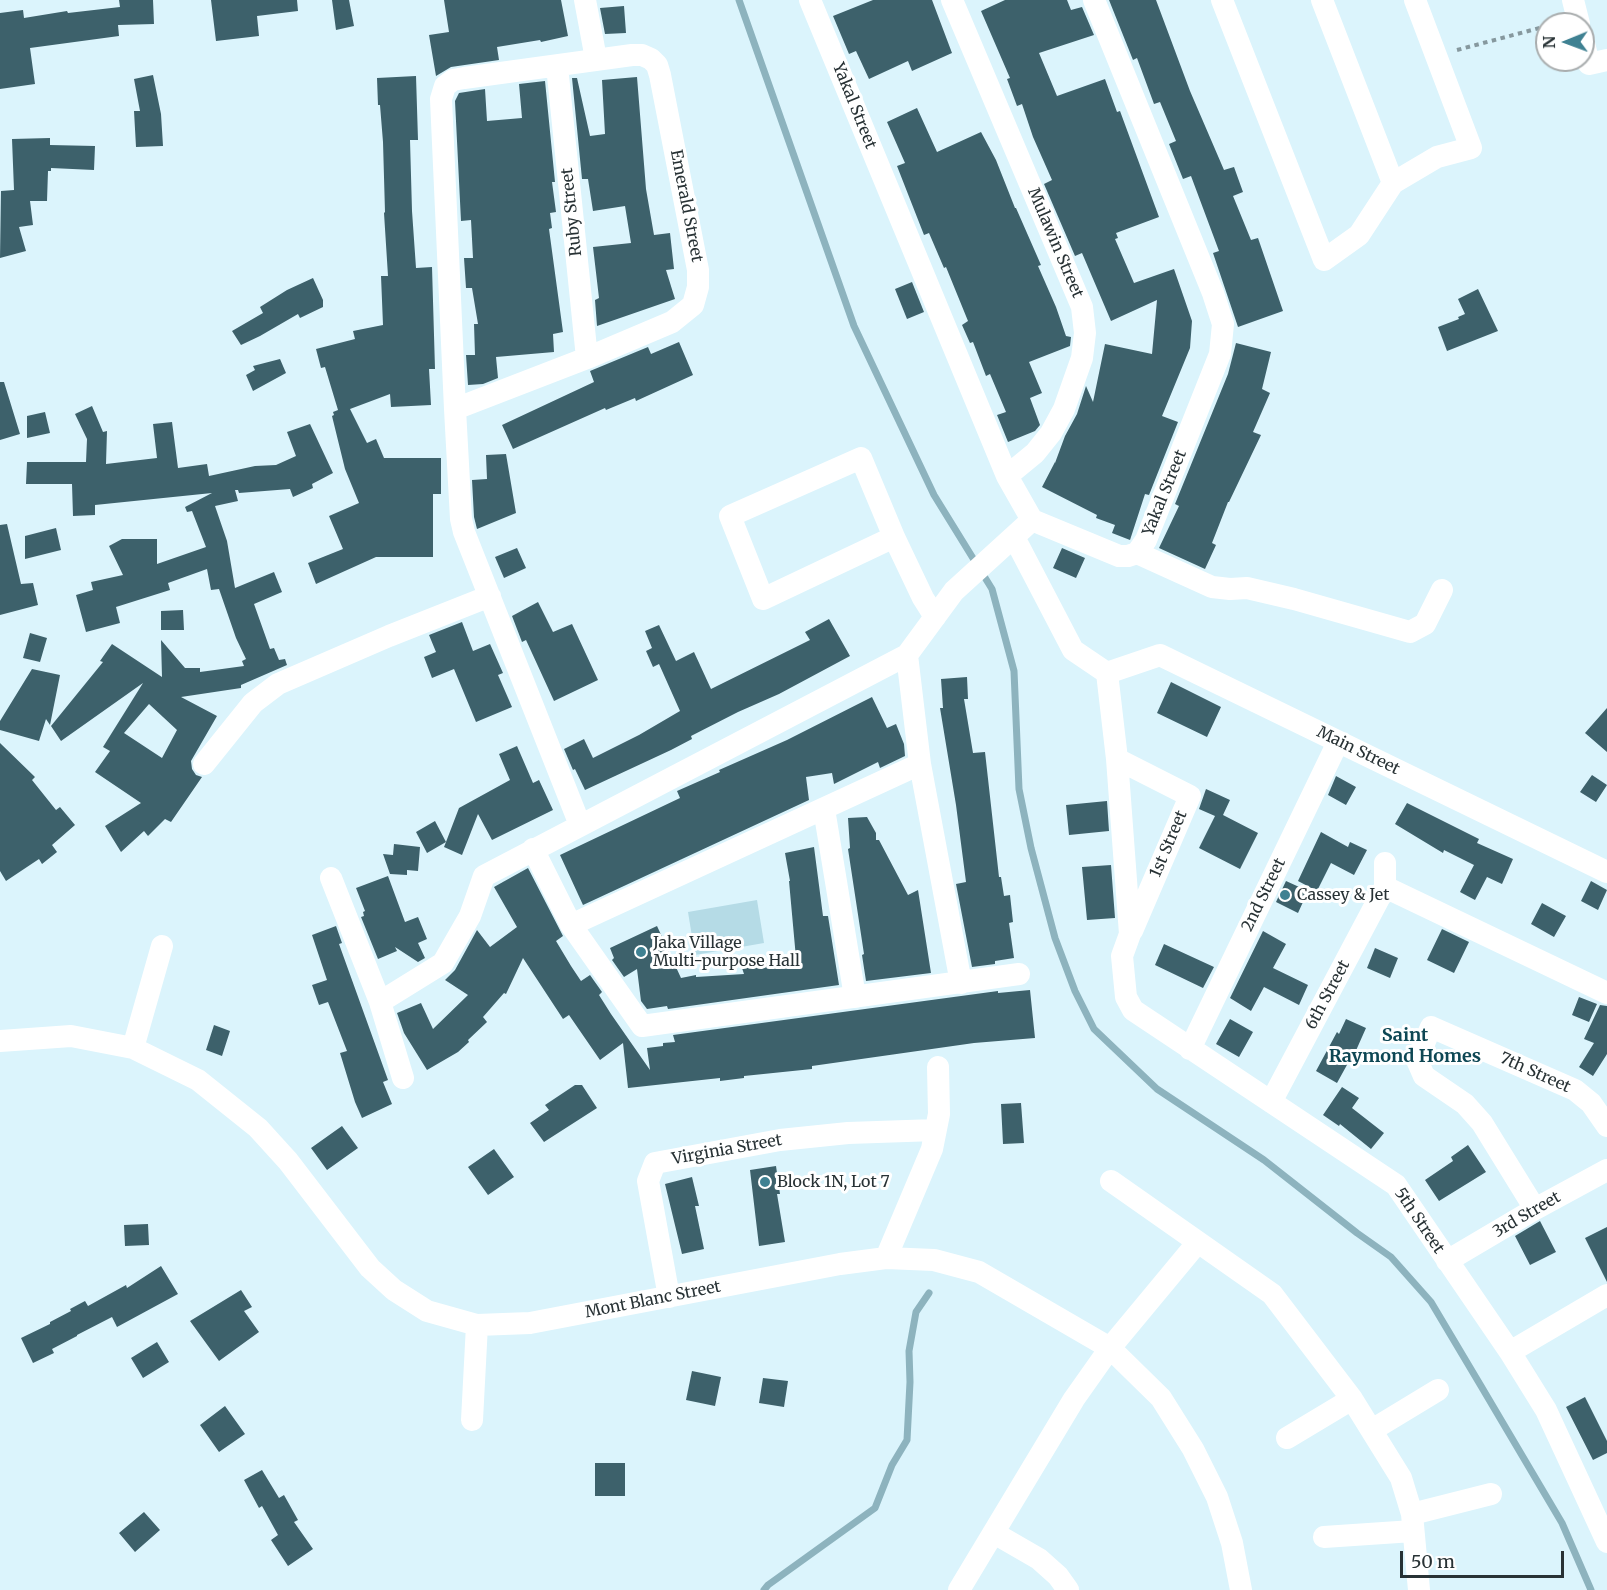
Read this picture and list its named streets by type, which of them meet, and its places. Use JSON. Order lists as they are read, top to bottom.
{
  "streets": {
    "street": [
      "Yakal Street",
      "Emerald Street",
      "Ruby Street",
      "Mulawin Street",
      "Main Street",
      "1st Street",
      "2nd Street",
      "6th Street",
      "7th Street",
      "Virginia Street",
      "3rd Street",
      "5th Street",
      "Mont Blanc Street"
    ]
  },
  "crossings": [
    ["Yakal Street", "Mulawin Street"],
    ["Emerald Street", "Ruby Street"],
    ["Main Street", "1st Street"],
    ["Main Street", "2nd Street"],
    ["1st Street", "5th Street"],
    ["2nd Street", "5th Street"],
    ["6th Street", "5th Street"],
    ["7th Street", "3rd Street"],
    ["Virginia Street", "Mont Blanc Street"],
    ["3rd Street", "5th Street"]
  ],
  "districts": ["Saint Raymond Homes"],
  "places": ["Cassey & Jet", "Jaka Village Multi-purpose Hall", "Block 1N, Lot 7"],
  "scale_bar": "50 m",
  "north": "left"
}
